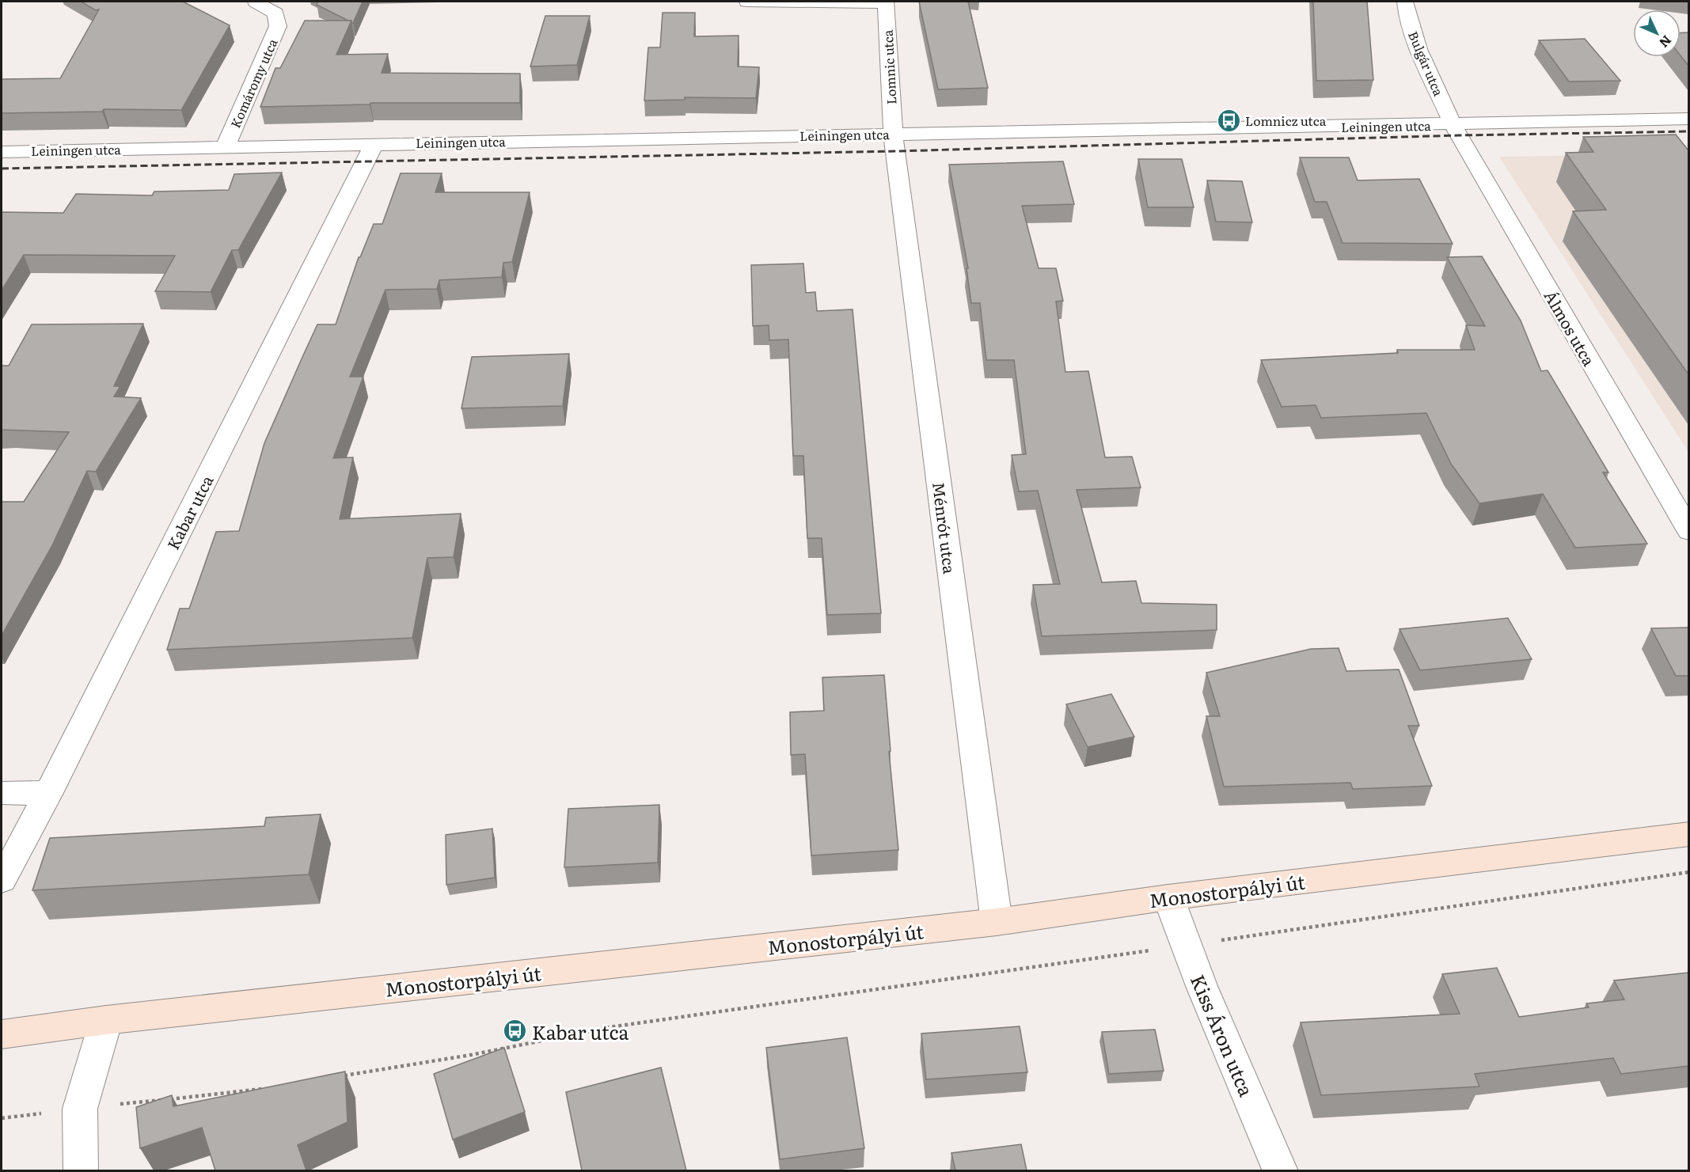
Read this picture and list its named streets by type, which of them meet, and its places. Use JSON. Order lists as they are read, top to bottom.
{
  "streets": {
    "street": [
      "Bulgár utca",
      "Lomnic utca",
      "Komáromy utca",
      "Leiningen utca",
      "Álmos utca",
      "Kabar utca",
      "Ménrót utca",
      "Monostorpályi út",
      "Kiss Áron utca"
    ]
  },
  "crossings": [
    ["Bulgár utca", "Leiningen utca"],
    ["Bulgár utca", "Álmos utca"],
    ["Lomnic utca", "Leiningen utca"],
    ["Lomnic utca", "Ménrót utca"],
    ["Komáromy utca", "Leiningen utca"],
    ["Leiningen utca", "Álmos utca"],
    ["Leiningen utca", "Kabar utca"],
    ["Leiningen utca", "Ménrót utca"],
    ["Ménrót utca", "Monostorpályi út"],
    ["Monostorpályi út", "Kiss Áron utca"]
  ],
  "places": {
    "bus stop": ["Lomnicz utca", "Kabar utca"]
  },
  "north": "bottom right"
}
